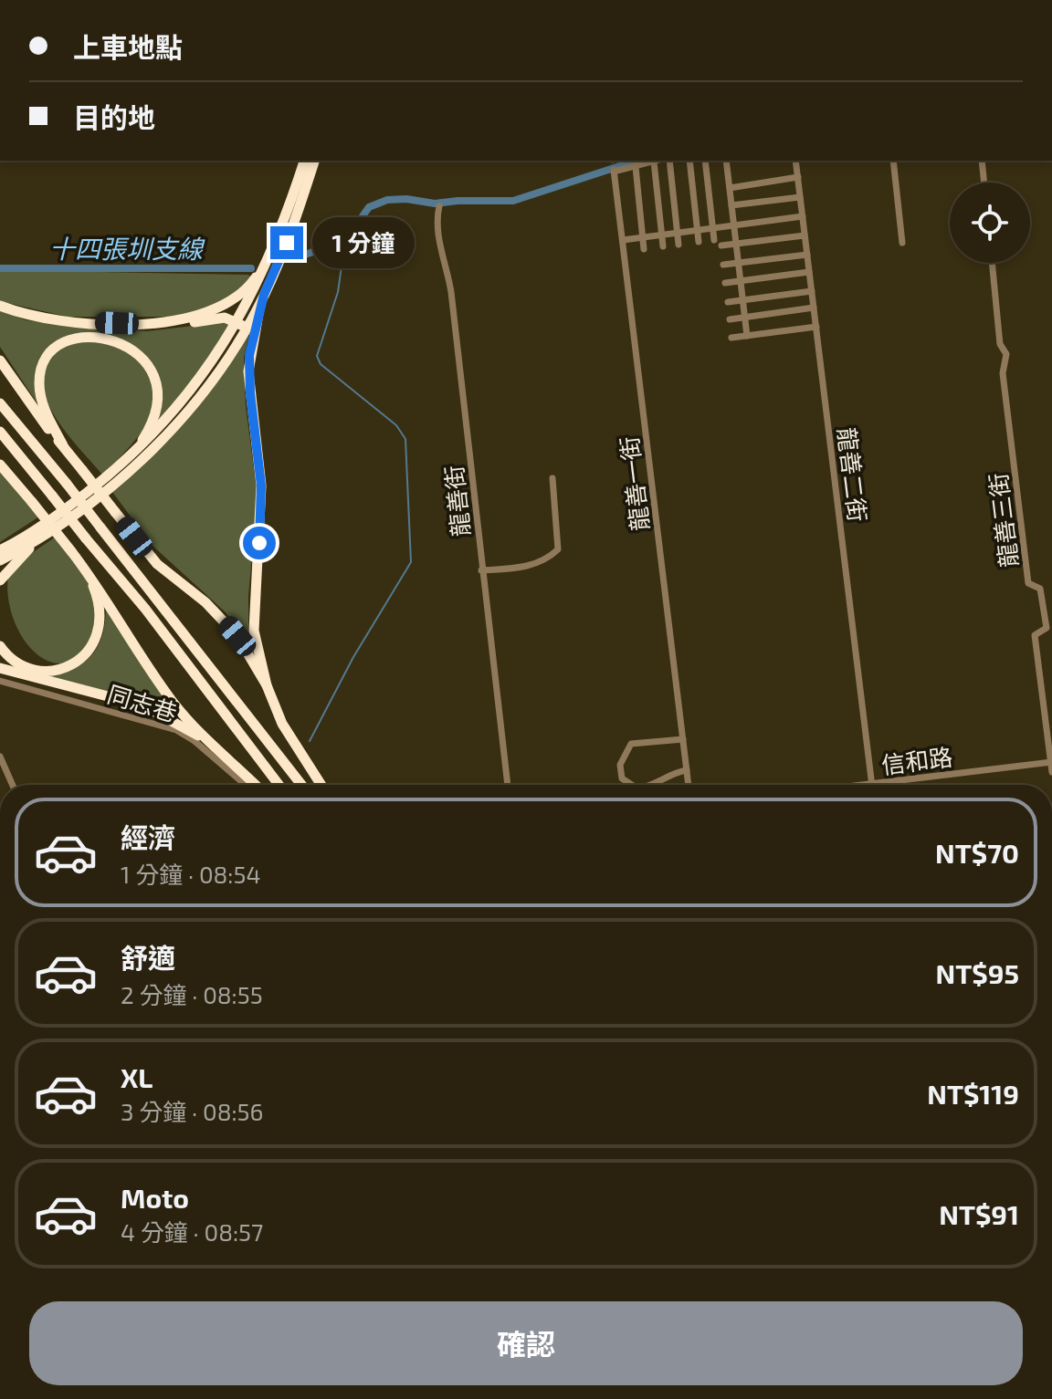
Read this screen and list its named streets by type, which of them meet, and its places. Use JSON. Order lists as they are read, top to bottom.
{
  "streets": {
    "street": [
      "龍善二街",
      "龍善一街",
      "龍善街",
      "龍善三街",
      "同志巷",
      "信和路"
    ]
  },
  "crossings": [
    ["龍善二街", "信和路"],
    ["龍善三街", "信和路"]
  ],
  "water": ["十四張圳支線"],
  "page": {
    "banner": ["上車地點", "目的地"],
    "bubble": "1 分鐘",
    "list": [
      {
        "name": "經濟",
        "note": "1 分鐘 · 08:54",
        "value": "NT$70"
      },
      {
        "name": "舒適",
        "note": "2 分鐘 · 08:55",
        "value": "NT$95"
      },
      {
        "name": "XL",
        "note": "3 分鐘 · 08:56",
        "value": "NT$119"
      },
      {
        "name": "Moto",
        "note": "4 分鐘 · 08:57",
        "value": "NT$91"
      }
    ],
    "buttons": "確認"
  }
}
